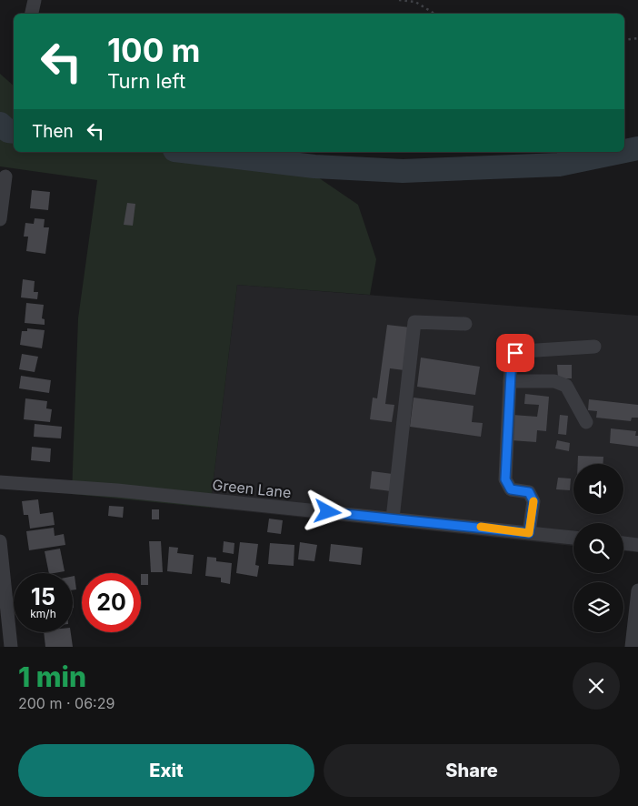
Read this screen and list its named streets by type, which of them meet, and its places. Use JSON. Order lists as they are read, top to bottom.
{
  "streets": {
    "street": ["Green Lane"]
  },
  "page": {
    "turn": ["100 m", "Turn left"],
    "then": "Then",
    "speed": "15 km/h",
    "limit": "20",
    "heading": ["1 min", "200 m · 06:29"],
    "buttons": ["Exit", "Share"]
  }
}
